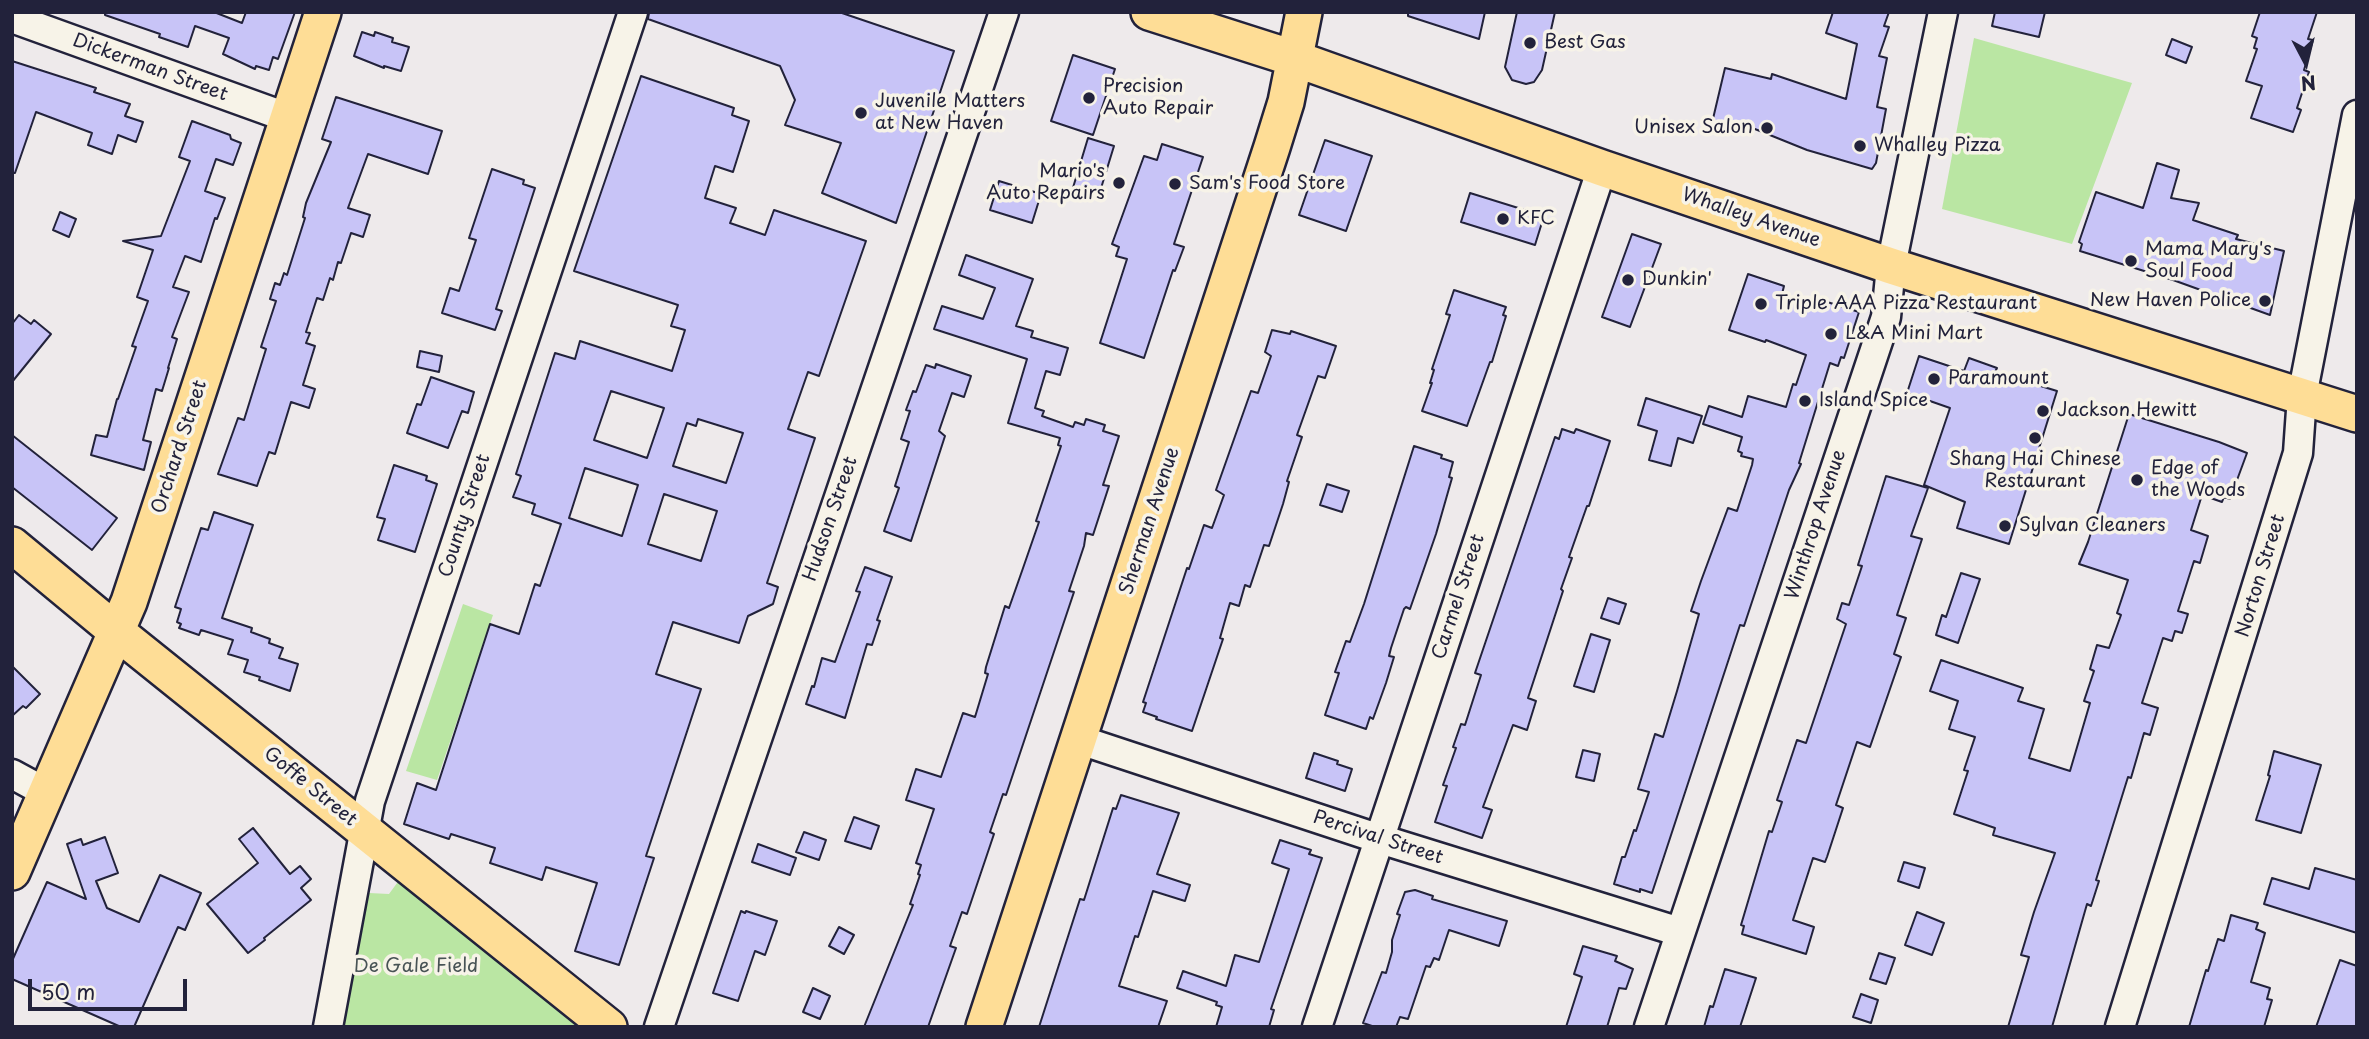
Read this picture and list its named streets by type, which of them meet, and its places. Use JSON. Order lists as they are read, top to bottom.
{
  "streets": {
    "main road": [
      "Whalley Avenue",
      "Orchard Street",
      "Sherman Avenue",
      "Goffe Street"
    ],
    "street": [
      "Dickerman Street",
      "County Street",
      "Hudson Street",
      "Winthrop Avenue",
      "Norton Street",
      "Carmel Street",
      "Percival Street"
    ]
  },
  "crossings": [
    ["Dickerman Street", "Orchard Street"],
    ["Whalley Avenue", "Sherman Avenue"],
    ["Whalley Avenue", "Winthrop Avenue"],
    ["Whalley Avenue", "Norton Street"],
    ["Whalley Avenue", "Carmel Street"],
    ["Orchard Street", "Goffe Street"],
    ["County Street", "Goffe Street"],
    ["Sherman Avenue", "Percival Street"],
    ["Winthrop Avenue", "Percival Street"],
    ["Carmel Street", "Percival Street"]
  ],
  "parks": ["De Gale Field"],
  "places": [
    "Best Gas",
    "Precision Auto Repair",
    "Juvenile Matters at New Haven",
    "Unisex Salon",
    "Whalley Pizza",
    "Mario's Auto Repairs",
    "Sam's Food Store",
    "KFC",
    "Mama Mary's Soul Food",
    "Dunkin'",
    "New Haven Police",
    "Triple AAA Pizza Restaurant",
    "L&A Mini Mart",
    "Paramount",
    "Island Spice",
    "Jackson Hewitt",
    "Shang Hai Chinese Restaurant",
    "Edge of the Woods",
    "Sylvan Cleaners"
  ],
  "scale_bar": "50 m",
  "north": "bottom"
}
